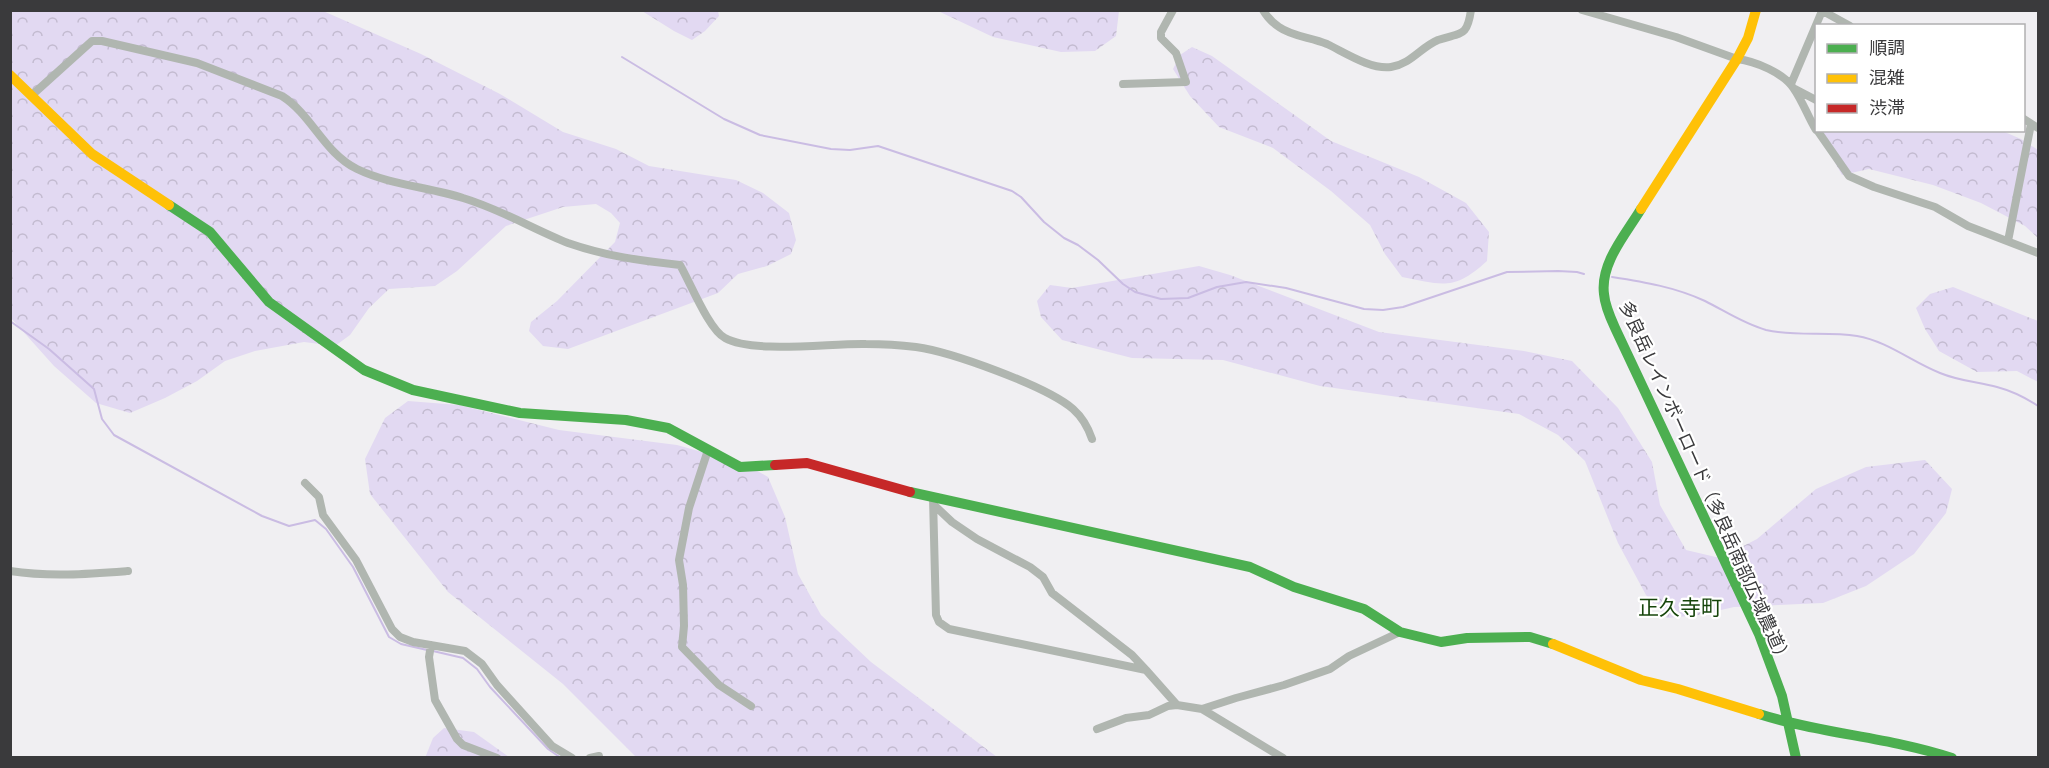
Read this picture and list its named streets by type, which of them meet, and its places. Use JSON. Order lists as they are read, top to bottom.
{
  "streets": {
    "street": ["多良岳レインボーロード（多良岳南部広域農道）"]
  },
  "districts": ["正久寺町"],
  "legend": ["順調", "混雑", "渋滞"]
}
